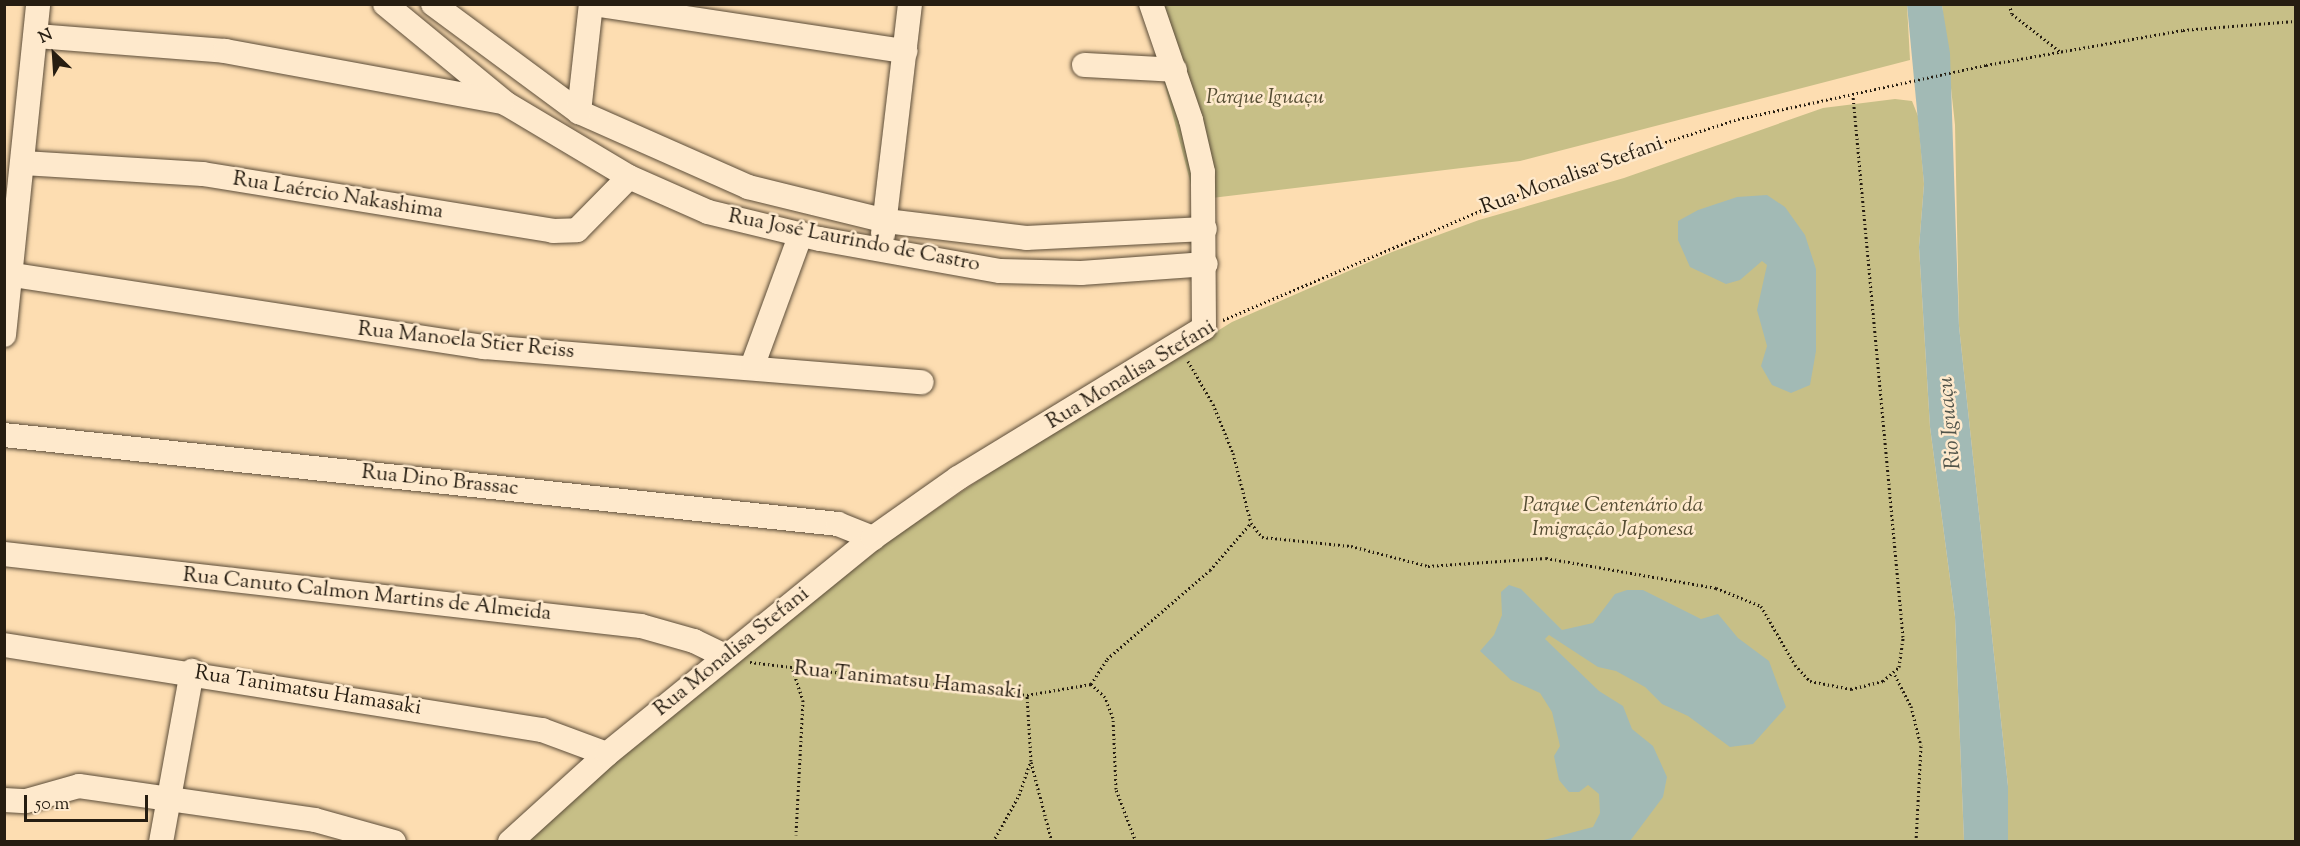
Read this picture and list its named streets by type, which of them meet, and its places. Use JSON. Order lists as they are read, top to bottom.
{
  "streets": {
    "street": [
      "Rua Monalisa Stefani",
      "Rua Laércio Nakashima",
      "Rua José Laurindo de Castro",
      "Rua Manoela Stier Reiss",
      "Rua Dino Brassac",
      "Rua Canuto Calmon Martins de Almeida",
      "Rua Tanimatsu Hamasaki"
    ]
  },
  "crossings": [
    ["Rua Monalisa Stefani", "Rua Dino Brassac"],
    ["Rua Monalisa Stefani", "Rua Canuto Calmon Martins de Almeida"],
    ["Rua Monalisa Stefani", "Rua Tanimatsu Hamasaki"],
    ["Rua Laércio Nakashima", "Rua José Laurindo de Castro"],
    ["Rua Canuto Calmon Martins de Almeida", "Rua Tanimatsu Hamasaki"]
  ],
  "water": ["Rio Iguaçu"],
  "parks": ["Parque Iguaçu", "Parque Centenário da Imigração Japonesa"],
  "scale_bar": "50 m",
  "north": "top left"
}
